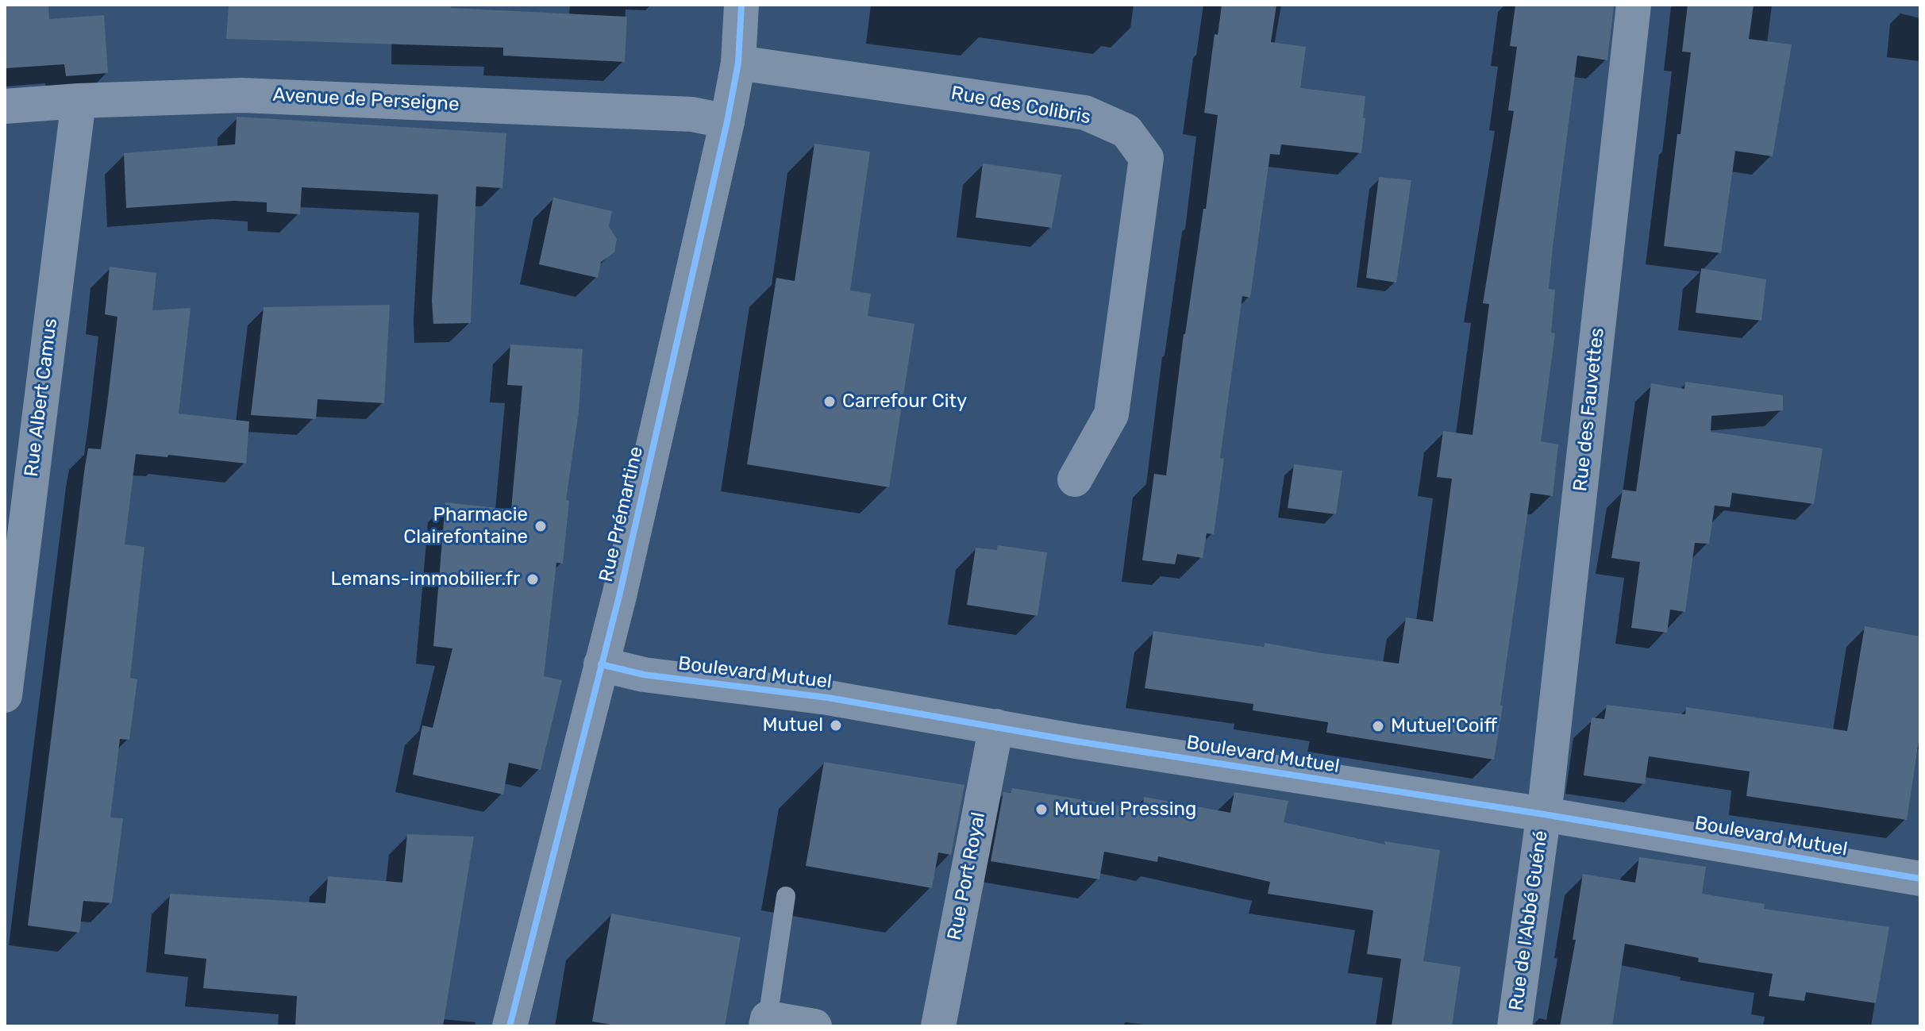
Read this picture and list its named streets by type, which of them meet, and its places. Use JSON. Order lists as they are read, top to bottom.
{
  "streets": {
    "street": [
      "Avenue de Perseigne",
      "Rue des Colibris",
      "Rue Albert Camus",
      "Rue des Fauvettes",
      "Rue Prémartine",
      "Boulevard Mutuel",
      "Rue Port Royal",
      "Rue de l'Abbé Guéné"
    ]
  },
  "crossings": [
    ["Avenue de Perseigne", "Rue Albert Camus"],
    ["Avenue de Perseigne", "Rue Prémartine"],
    ["Rue des Colibris", "Rue Prémartine"],
    ["Rue des Fauvettes", "Boulevard Mutuel"],
    ["Rue des Fauvettes", "Rue de l'Abbé Guéné"],
    ["Rue Prémartine", "Boulevard Mutuel"],
    ["Boulevard Mutuel", "Rue Port Royal"],
    ["Boulevard Mutuel", "Rue de l'Abbé Guéné"]
  ],
  "places": [
    "Carrefour City",
    "Pharmacie Clairefontaine",
    "Lemans-immobilier.fr",
    "Mutuel",
    "Mutuel'Coiff",
    "Mutuel Pressing"
  ]
}
